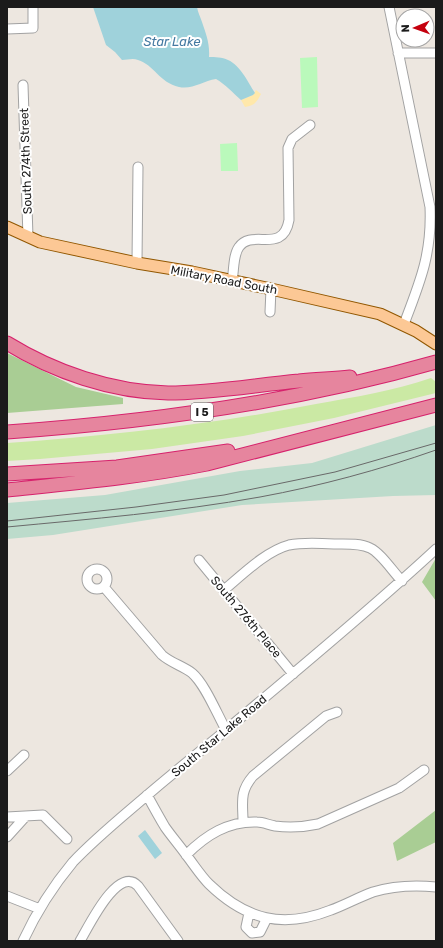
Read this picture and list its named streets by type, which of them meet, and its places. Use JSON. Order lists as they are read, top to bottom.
{
  "streets": {
    "highway": ["I 5"],
    "main road": ["Military Road South"],
    "street": ["South 274th Street", "South 276th Place", "South Star Lake Road"]
  },
  "crossings": [
    ["South 274th Street", "Military Road South"],
    ["South 276th Place", "South Star Lake Road"]
  ],
  "water": ["Star Lake"],
  "north": "left"
}
